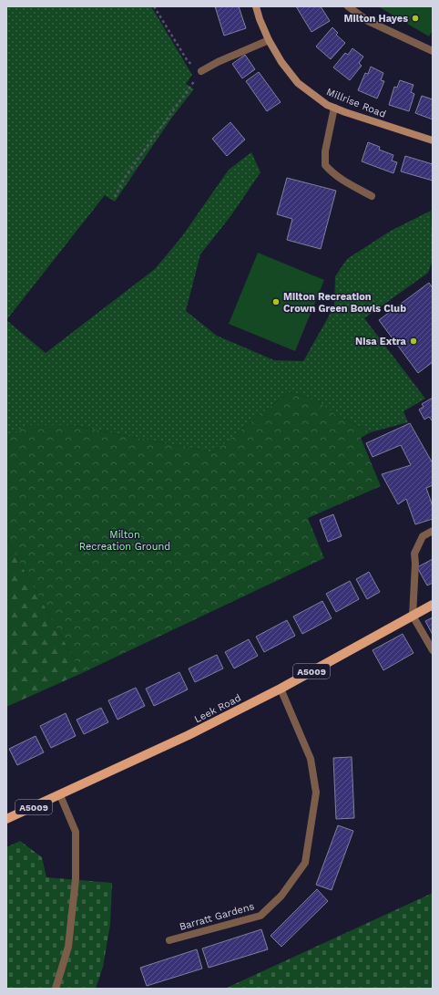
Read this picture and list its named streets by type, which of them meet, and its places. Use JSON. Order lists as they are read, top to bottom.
{
  "streets": {
    "main road": ["A5009", "Leek Road"],
    "street": ["Millrise Road", "Barratt Gardens"]
  },
  "crossings": [
    ["Leek Road", "Barratt Gardens"]
  ],
  "parks": ["Milton Recreation Ground"],
  "places": ["Milton Hayes", "Milton Recreation Crown Green Bowls Club", "Nisa Extra"]
}
